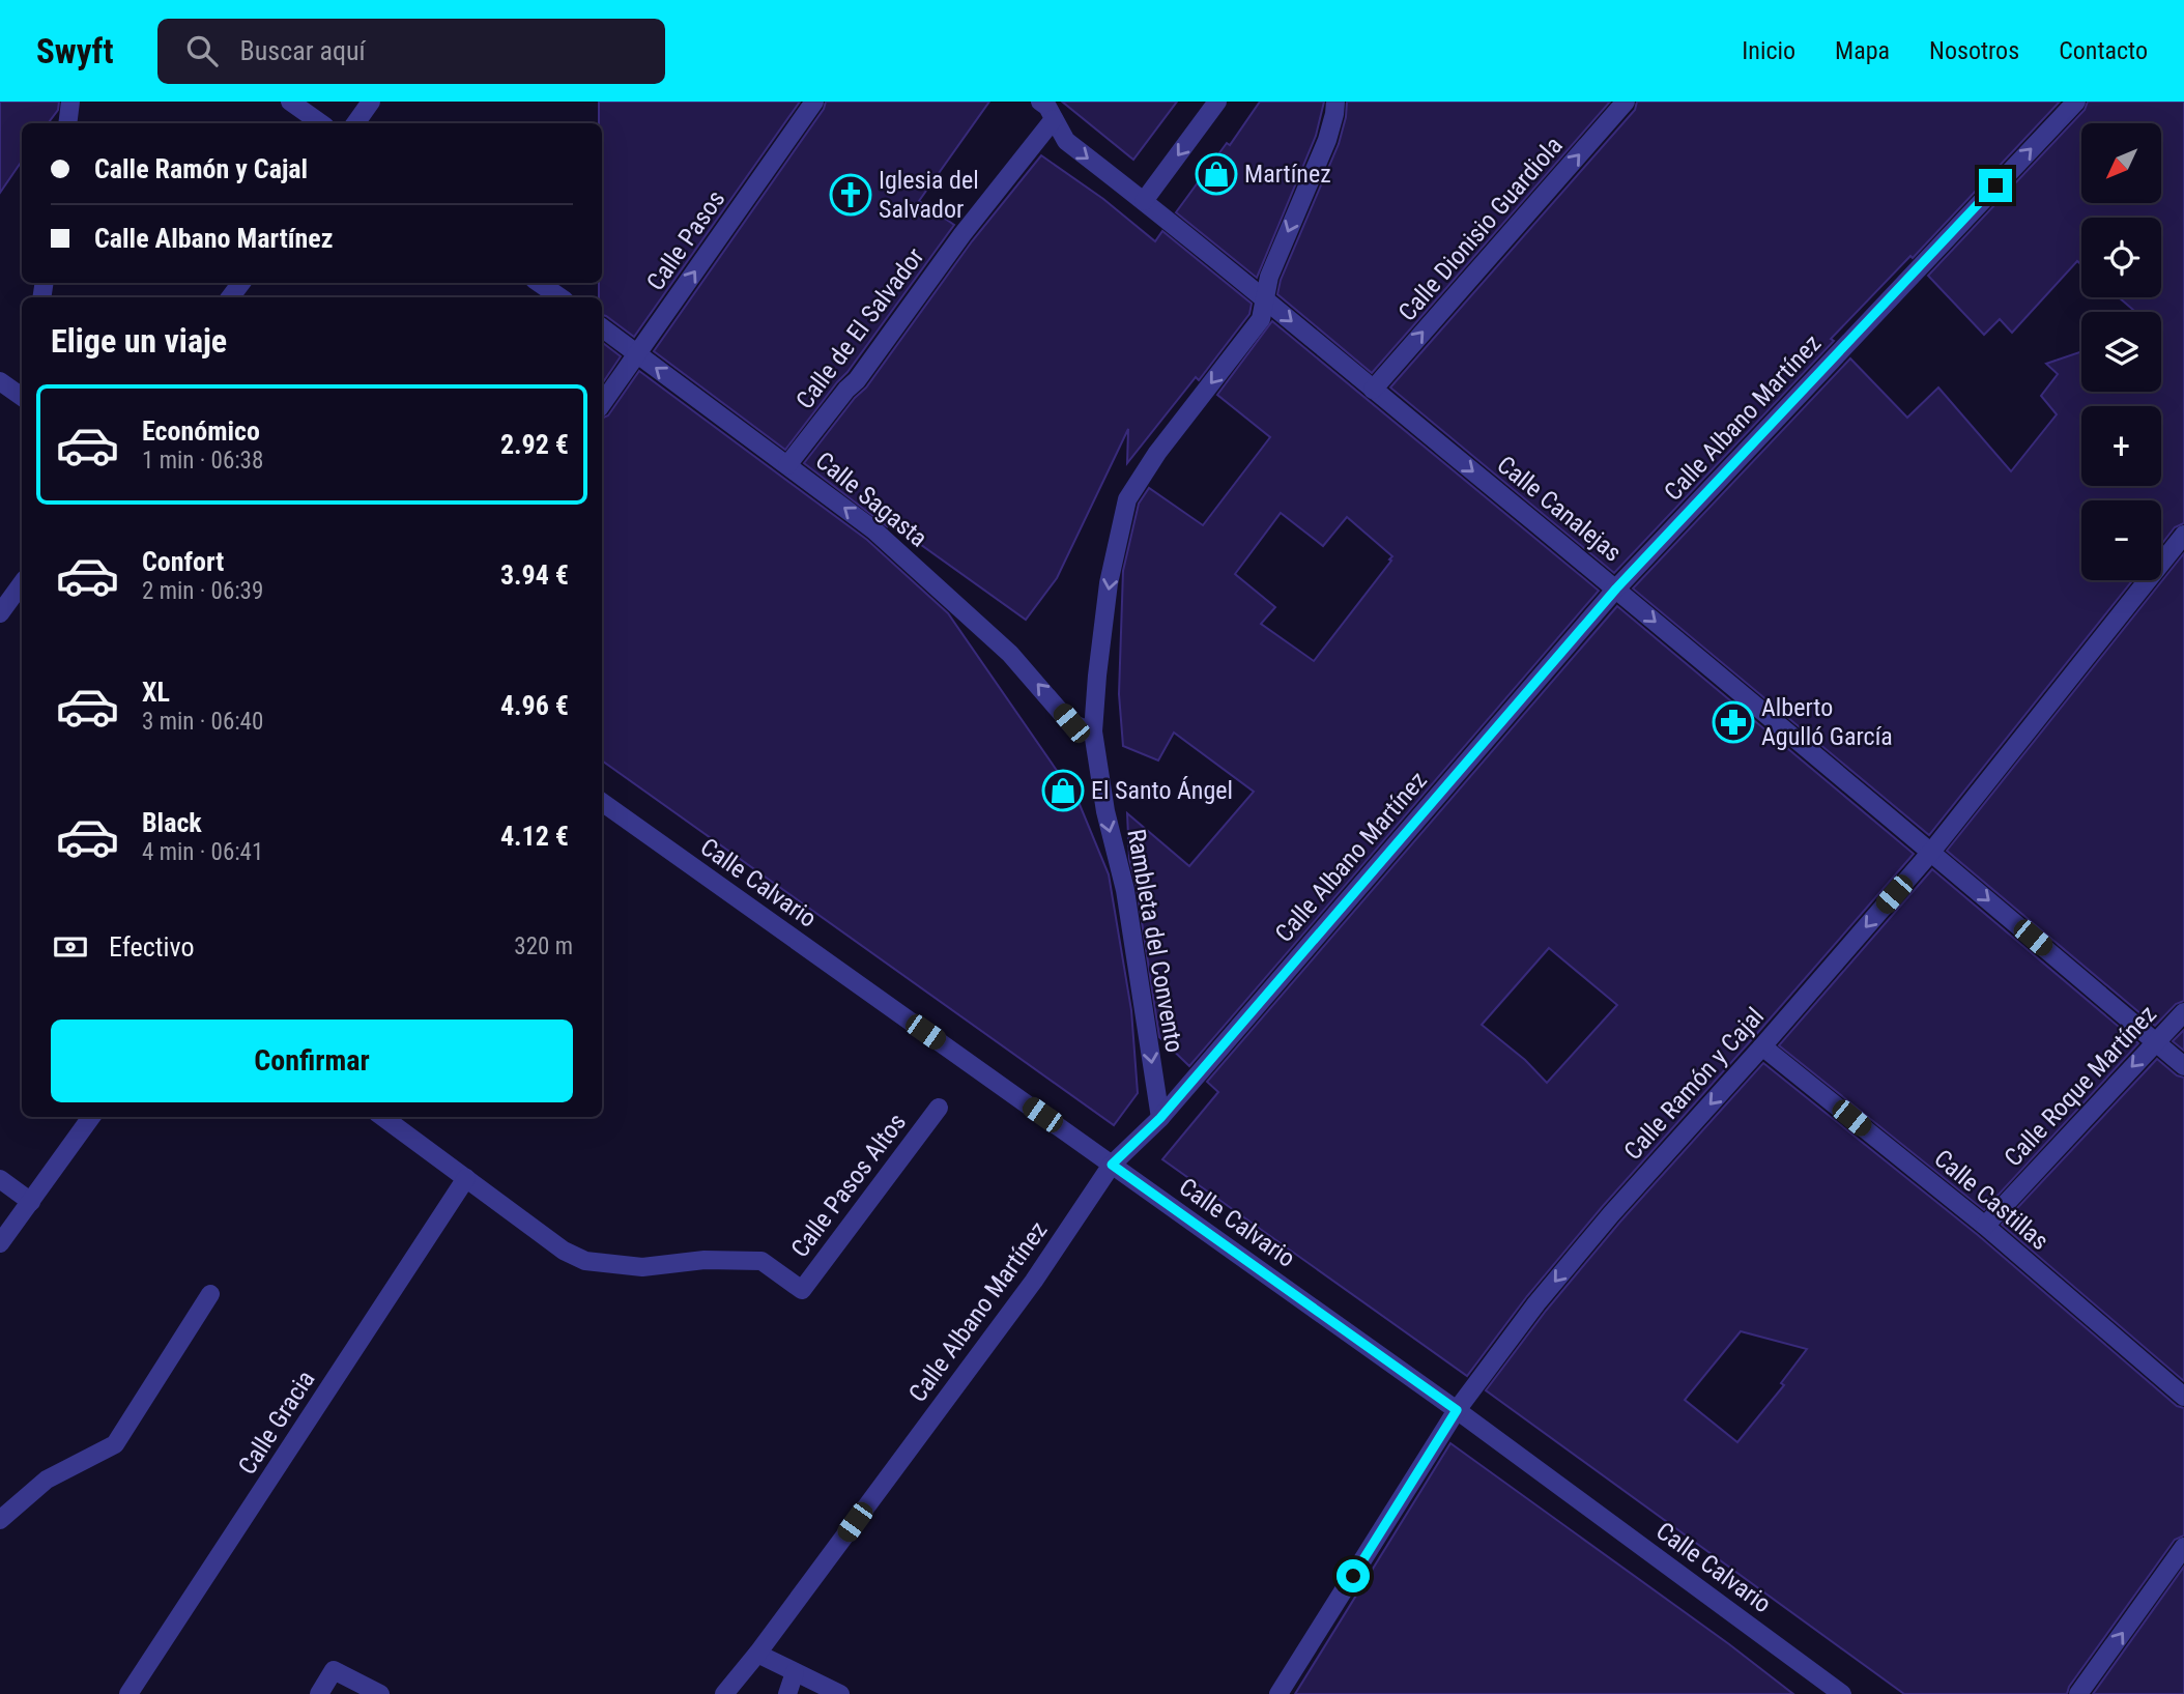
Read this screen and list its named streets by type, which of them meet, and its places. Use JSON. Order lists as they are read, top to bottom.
{
  "streets": {
    "street": [
      "Calle Dionisio Guardiola",
      "Calle Pasos",
      "Calle de El Salvador",
      "Calle Albano Martínez",
      "Calle Sagasta",
      "Calle Canalejas",
      "Calle Calvario",
      "Rambleta del Convento",
      "Calle Ramón y Cajal",
      "Calle Roque Martínez",
      "Calle Pasos Altos",
      "Calle Castillas",
      "Calle Gracia"
    ]
  },
  "crossings": [
    ["Calle Dionisio Guardiola", "Calle Canalejas"],
    ["Calle Pasos", "Calle Sagasta"],
    ["Calle de El Salvador", "Calle Sagasta"],
    ["Calle de El Salvador", "Calle Canalejas"],
    ["Calle Albano Martínez", "Calle Canalejas"],
    ["Calle Albano Martínez", "Calle Calvario"],
    ["Calle Albano Martínez", "Rambleta del Convento"],
    ["Calle Sagasta", "Rambleta del Convento"],
    ["Calle Canalejas", "Rambleta del Convento"],
    ["Calle Canalejas", "Calle Ramón y Cajal"],
    ["Calle Canalejas", "Calle Roque Martínez"],
    ["Calle Calvario", "Calle Ramón y Cajal"],
    ["Calle Ramón y Cajal", "Calle Castillas"],
    ["Calle Roque Martínez", "Calle Castillas"],
    ["Calle Pasos Altos", "Calle Gracia"]
  ],
  "one_way": [
    "Calle Dionisio Guardiola",
    "Calle Pasos",
    "Calle Sagasta",
    "Calle Canalejas",
    "Rambleta del Convento",
    "Calle Ramón y Cajal",
    "Calle Roque Martínez"
  ],
  "places": {
    "shop": ["Martínez", "El Santo Ángel"],
    "church": ["Iglesia del Salvador"],
    "pharmacy": ["Alberto Agulló García"]
  },
  "north": "bottom left",
  "page": {
    "header": "Swyft",
    "search": "Buscar aquí",
    "nav": [
      "Inicio",
      "Mapa",
      "Nosotros",
      "Contacto"
    ],
    "map_buttons": ["+", "−"],
    "banner": ["Calle Ramón y Cajal", "Calle Albano Martínez"],
    "heading": "Elige un viaje",
    "list": [
      {
        "name": "Económico",
        "note": "1 min · 06:38",
        "value": "2.92 €"
      },
      {
        "name": "Confort",
        "note": "2 min · 06:39",
        "value": "3.94 €"
      },
      {
        "name": "XL",
        "note": "3 min · 06:40",
        "value": "4.96 €"
      },
      {
        "name": "Black",
        "note": "4 min · 06:41",
        "value": "4.12 €"
      }
    ],
    "pay": ["Efectivo", "320 m"],
    "buttons": "Confirmar"
  }
}
